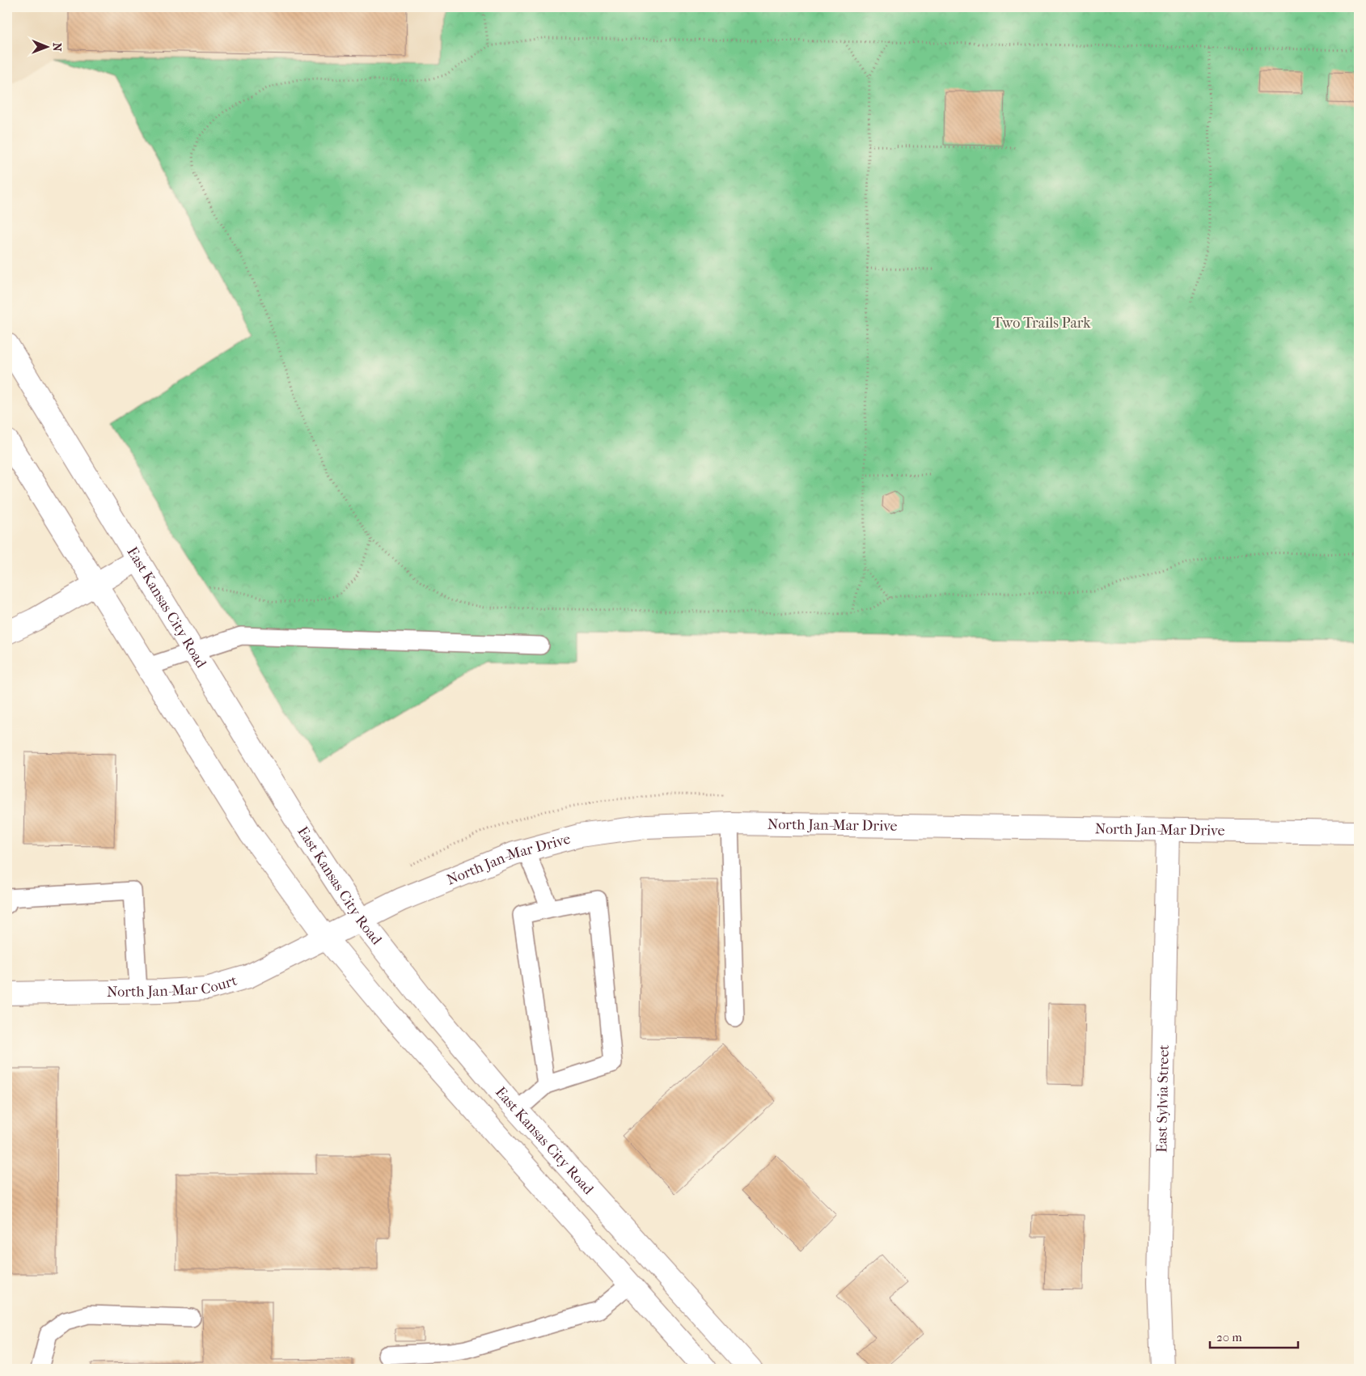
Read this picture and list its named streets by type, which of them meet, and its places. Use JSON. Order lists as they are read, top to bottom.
{
  "streets": {
    "main road": [
      "East Kansas City Road",
      "North Jan-Mar Drive",
      "North Jan-Mar Court",
      "East Sylvia Street"
    ]
  },
  "crossings": [
    ["East Kansas City Road", "North Jan-Mar Drive"],
    ["North Jan-Mar Drive", "North Jan-Mar Court"],
    ["North Jan-Mar Drive", "East Sylvia Street"]
  ],
  "parks": ["Two Trails Park"],
  "scale_bar": "20 m",
  "north": "right"
}
